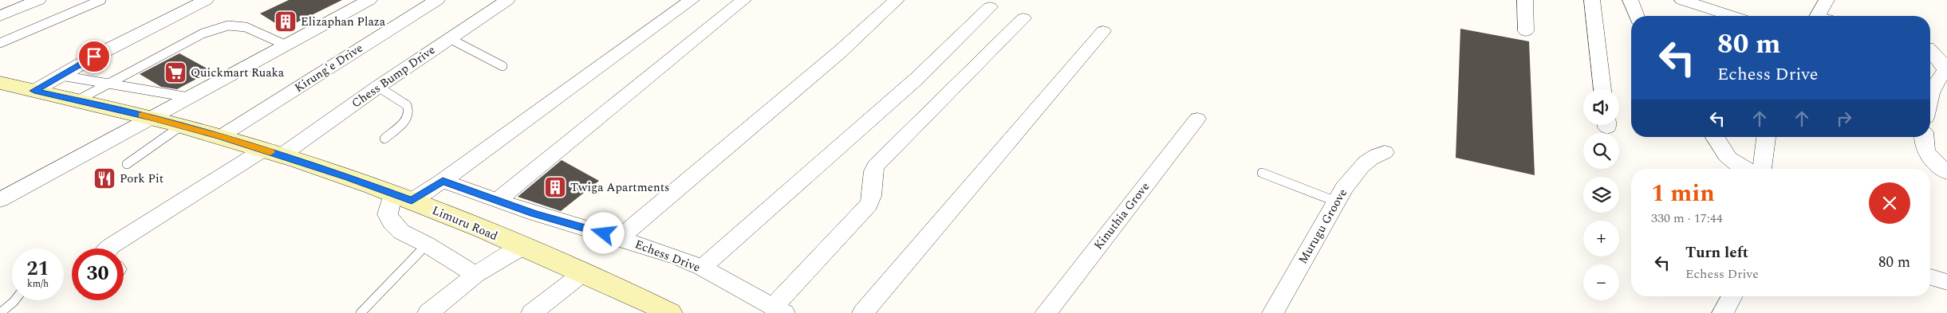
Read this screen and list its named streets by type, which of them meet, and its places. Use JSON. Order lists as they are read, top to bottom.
{
  "streets": {
    "main road": ["Limuru Road"],
    "street": [
      "Kirung'e Drive",
      "Chess Bump Drive",
      "Kinuthia Grove",
      "Murugu Groove",
      "Echess Drive"
    ]
  },
  "crossings": [
    ["Kirung'e Drive", "Limuru Road"],
    ["Chess Bump Drive", "Limuru Road"]
  ],
  "places": {
    "building": ["Elizaphan Plaza", "Twiga Apartments"],
    "supermarket": ["Quickmart Ruaka"],
    "restaurant": ["Pork Pit"]
  },
  "page": {
    "turn": ["80 m", "Echess Drive"],
    "map_buttons": ["+", "−"],
    "heading": ["1 min", "330 m · 17:44"],
    "list": [
      {
        "name": "Turn left",
        "note": "Echess Drive",
        "value": "80 m"
      }
    ],
    "speed": "21 km/h",
    "limit": "30"
  }
}
